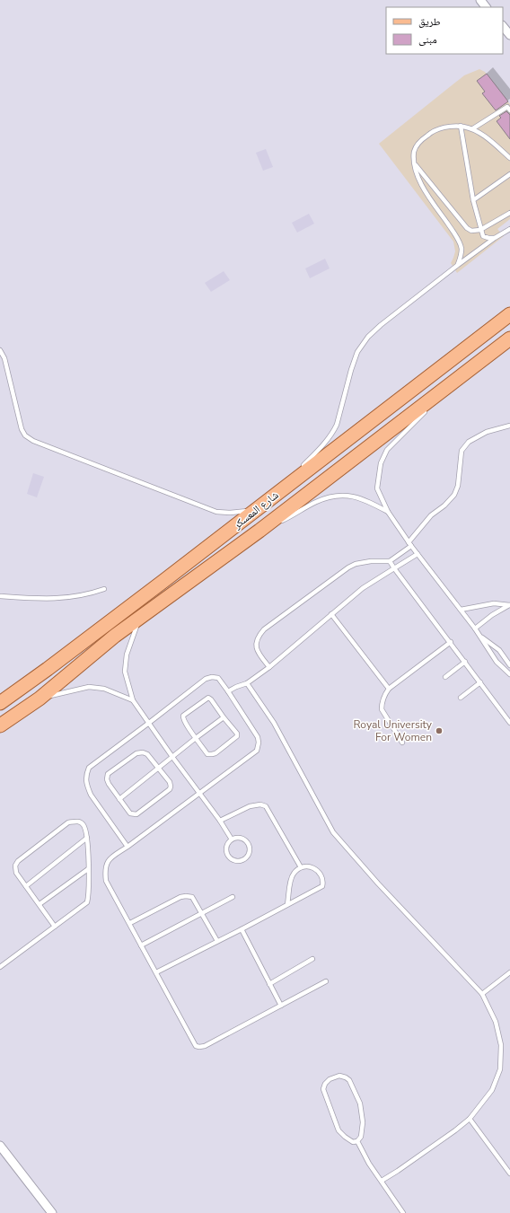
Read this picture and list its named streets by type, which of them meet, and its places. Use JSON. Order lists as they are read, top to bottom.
{
  "streets": {
    "main road": ["شارع المعسكر"]
  },
  "places": ["Royal University For Women"],
  "legend": ["طريق", "مبنى"]
}
